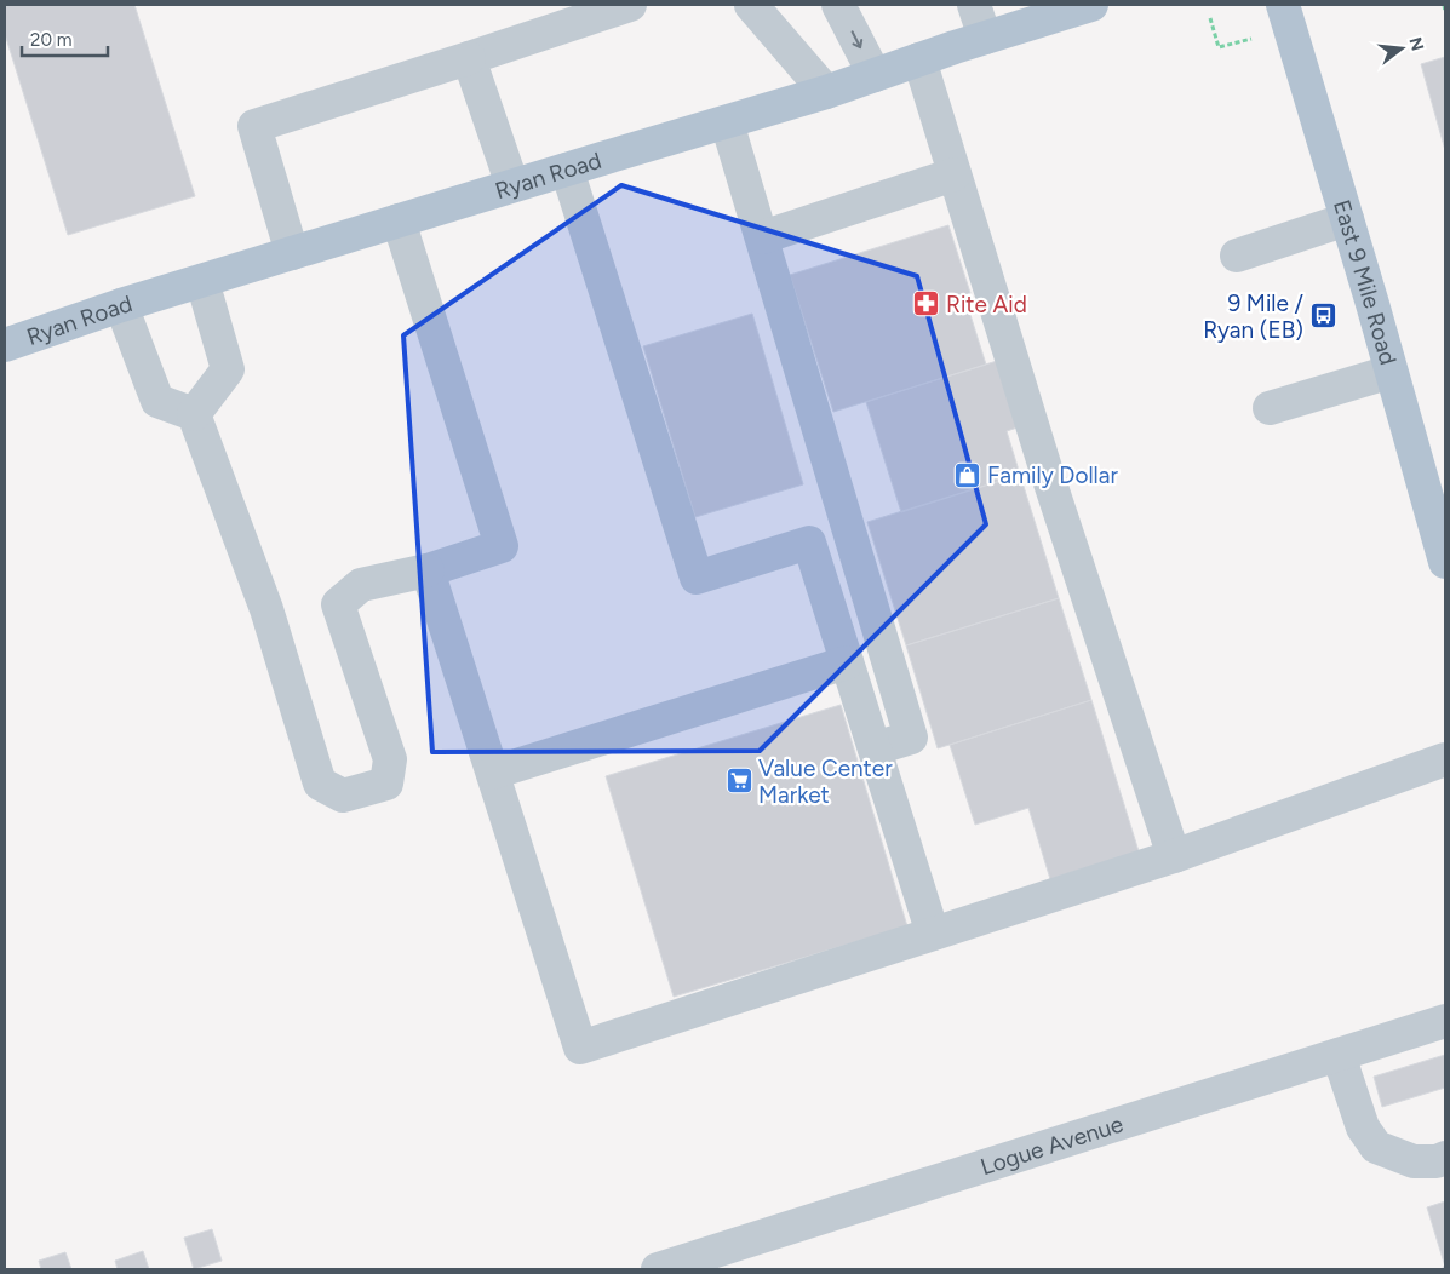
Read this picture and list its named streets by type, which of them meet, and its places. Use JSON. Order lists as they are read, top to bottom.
{
  "streets": {
    "main road": ["Ryan Road", "East 9 Mile Road"],
    "street": ["Logue Avenue"]
  },
  "places": {
    "pharmacy": ["Rite Aid"],
    "bus stop": ["9 Mile / Ryan (EB)"],
    "shop": ["Family Dollar"],
    "supermarket": ["Value Center Market"]
  },
  "scale_bar": "20 m",
  "north": "right"
}
